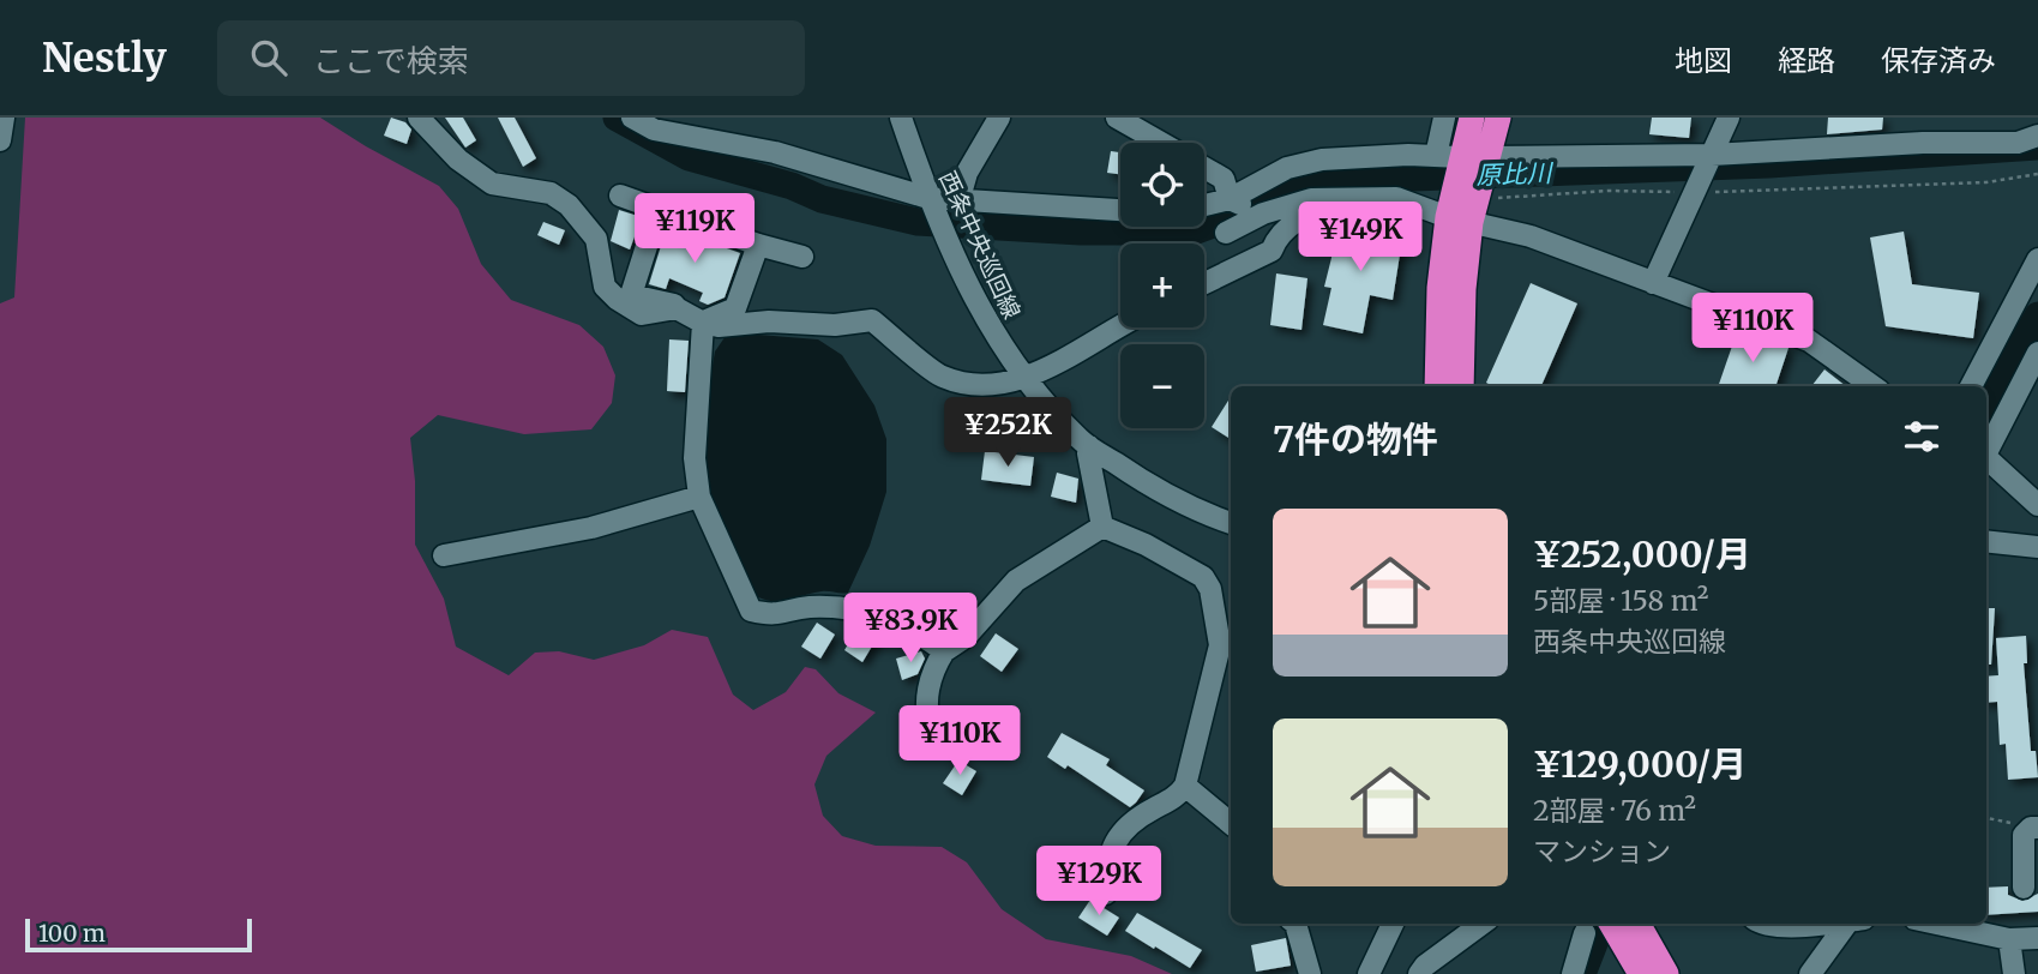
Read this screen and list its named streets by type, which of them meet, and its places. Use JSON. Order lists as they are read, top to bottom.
{
  "streets": {
    "street": ["西条中央巡回線"]
  },
  "water": ["原比川"],
  "scale_bar": "100 m",
  "page": {
    "header": "Nestly",
    "search": "ここで検索",
    "nav": ["地図", "経路", "保存済み"],
    "map_buttons": ["+", "−"],
    "price": [
      "¥119K",
      "¥149K",
      "¥110K",
      "¥252K",
      "¥83.9K",
      "¥110K",
      "¥129K"
    ],
    "heading": "7件の物件",
    "list": [
      {
        "name": "¥252,000/月",
        "note": "5部屋 · 158 m² · 西条中央巡回線"
      },
      {
        "name": "¥129,000/月",
        "note": "2部屋 · 76 m² · マンション"
      }
    ],
    "scale": "100 m"
  }
}
